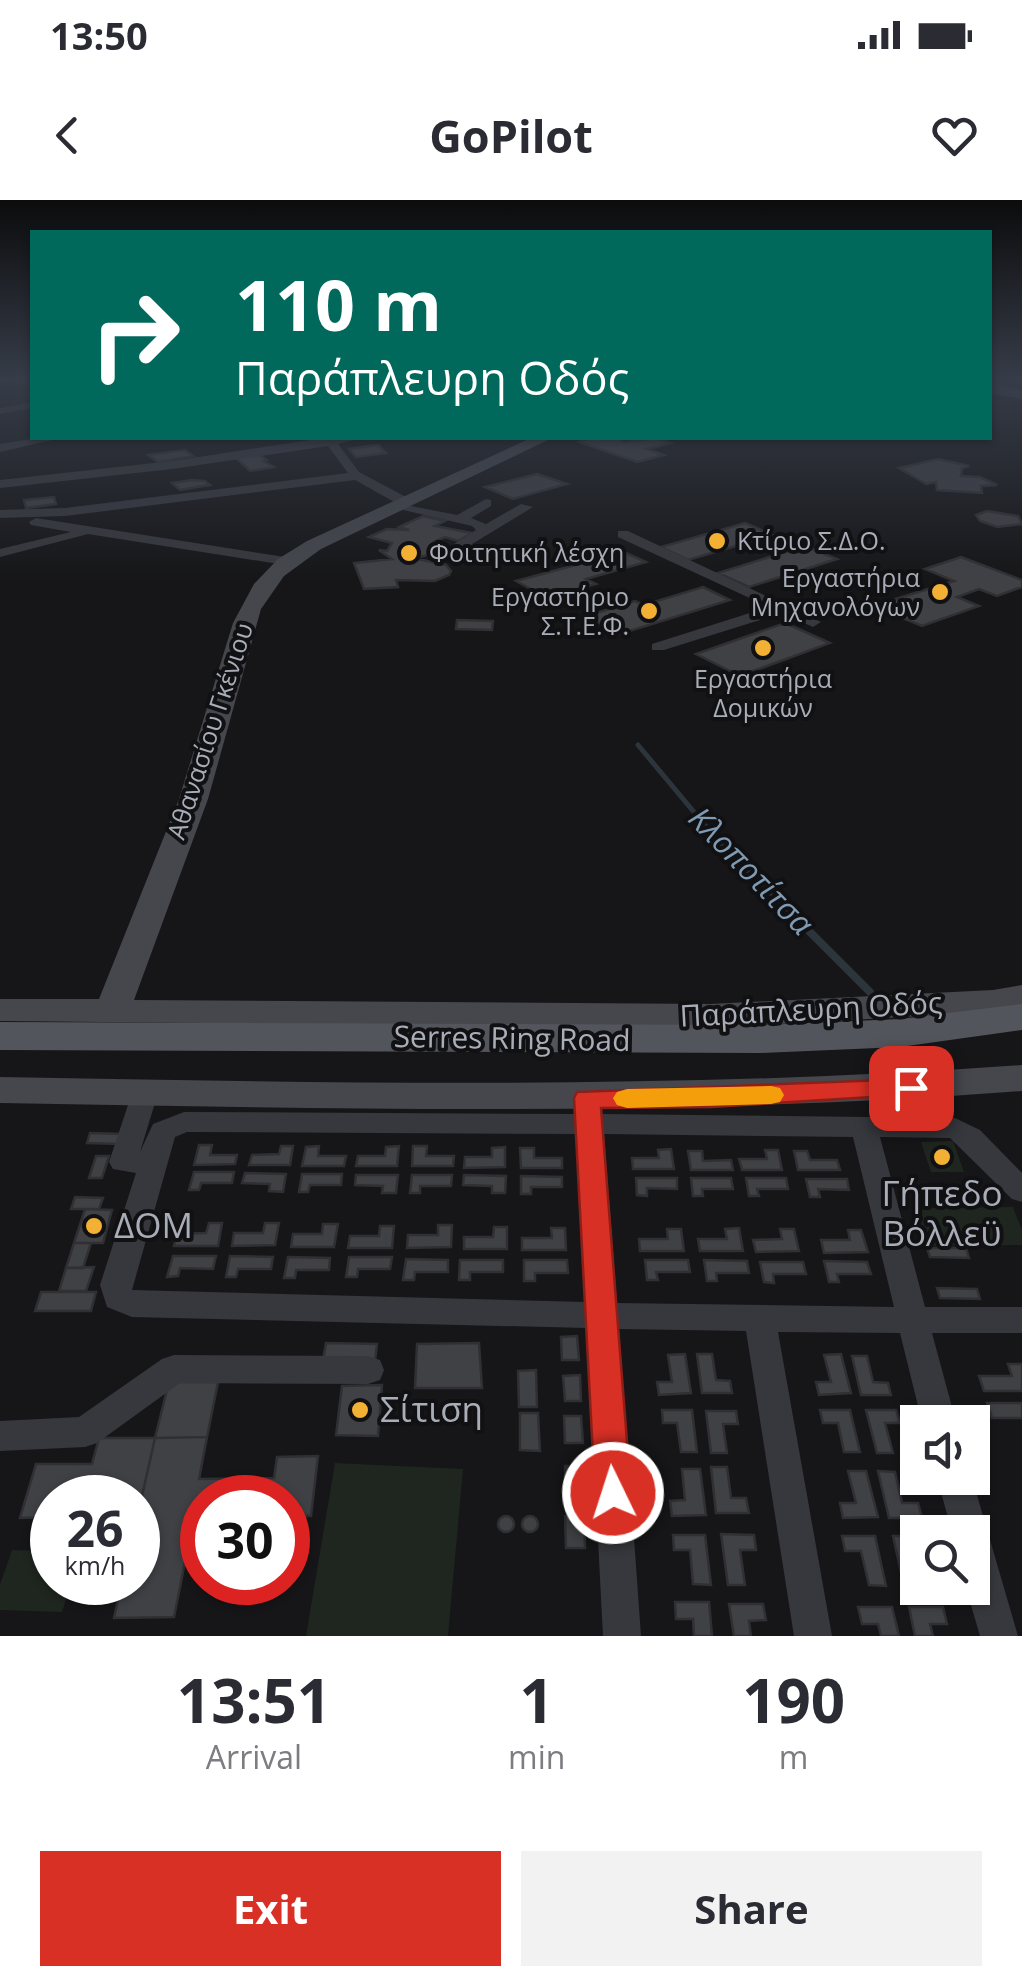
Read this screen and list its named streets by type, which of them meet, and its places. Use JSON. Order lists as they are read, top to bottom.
{
  "streets": {
    "main road": ["Serres Ring Road"],
    "street": ["Αθανασίου Γκένιου", "Παράπλευρη Οδός"]
  },
  "crossings": [
    ["Αθανασίου Γκένιου", "Παράπλευρη Οδός"]
  ],
  "water": ["Κλοποτίτσα"],
  "places": [
    "Κτίριο Σ.Δ.Ο.",
    "Φοιτητική λέσχη",
    "Εργαστήρια Μηχανολόγων",
    "Εργαστήριο Σ.Τ.Ε.Φ.",
    "Εργαστήρια Δομικών",
    "Γήπεδο Βόλλεϋ",
    "ΔΟΜ",
    "Σίτιση"
  ],
  "page": {
    "status": "13:50",
    "header": "GoPilot",
    "turn": ["110 m", "Παράπλευρη Οδός"],
    "speed": "26 km/h",
    "limit": "30",
    "eta": [
      "13:51",
      "Arrival",
      "1",
      "min",
      "190",
      "m"
    ],
    "buttons": ["Exit", "Share"]
  }
}
